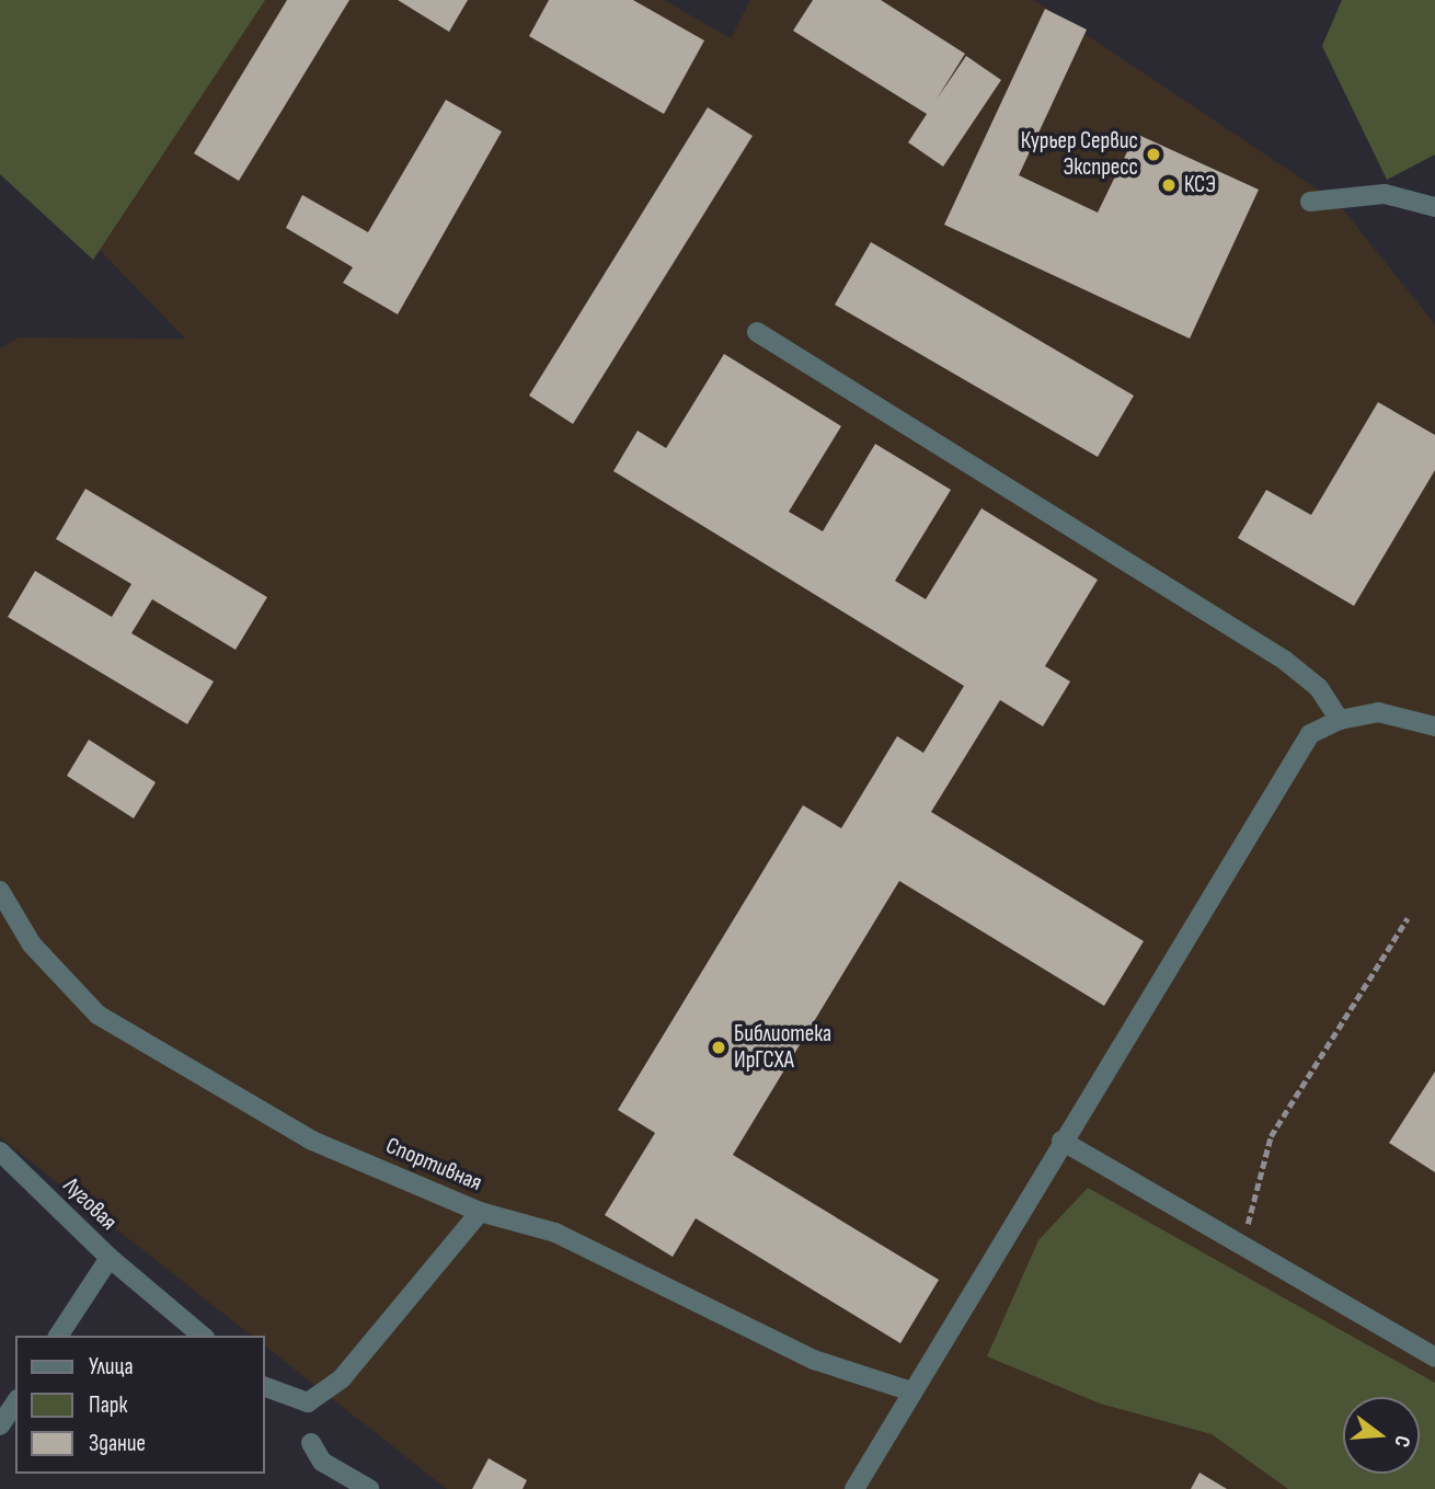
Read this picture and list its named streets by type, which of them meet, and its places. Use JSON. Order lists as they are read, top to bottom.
{
  "streets": {
    "street": ["Спортивная", "Луговая"]
  },
  "places": ["Курьер Сервис Экспресс", "КСЭ", "Библиотека ИрГСХА"],
  "legend": ["Улица", "Парк", "Здание"],
  "north": "right"
}
